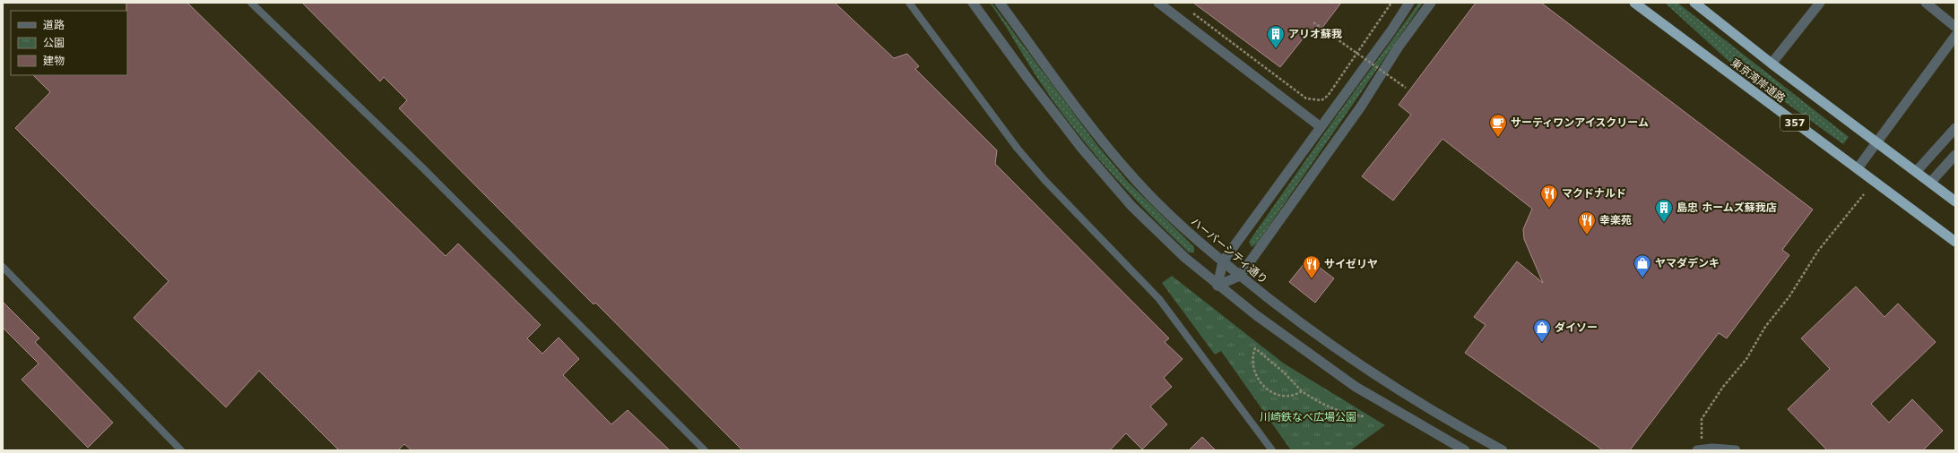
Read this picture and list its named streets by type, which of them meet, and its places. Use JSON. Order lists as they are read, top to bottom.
{
  "streets": {
    "highway": ["東京湾岸道路", "357"],
    "street": ["ハーバーシティ通り"]
  },
  "parks": ["川崎鉄なべ広場公園"],
  "places": {
    "building": ["アリオ蘇我", "島忠 ホームズ蘇我店"],
    "cafe": ["サーティワンアイスクリーム"],
    "restaurant": ["マクドナルド", "幸楽苑", "サイゼリヤ"],
    "shop": ["ヤマダデンキ", "ダイソー"]
  },
  "legend": ["道路", "公園", "建物"]
}
